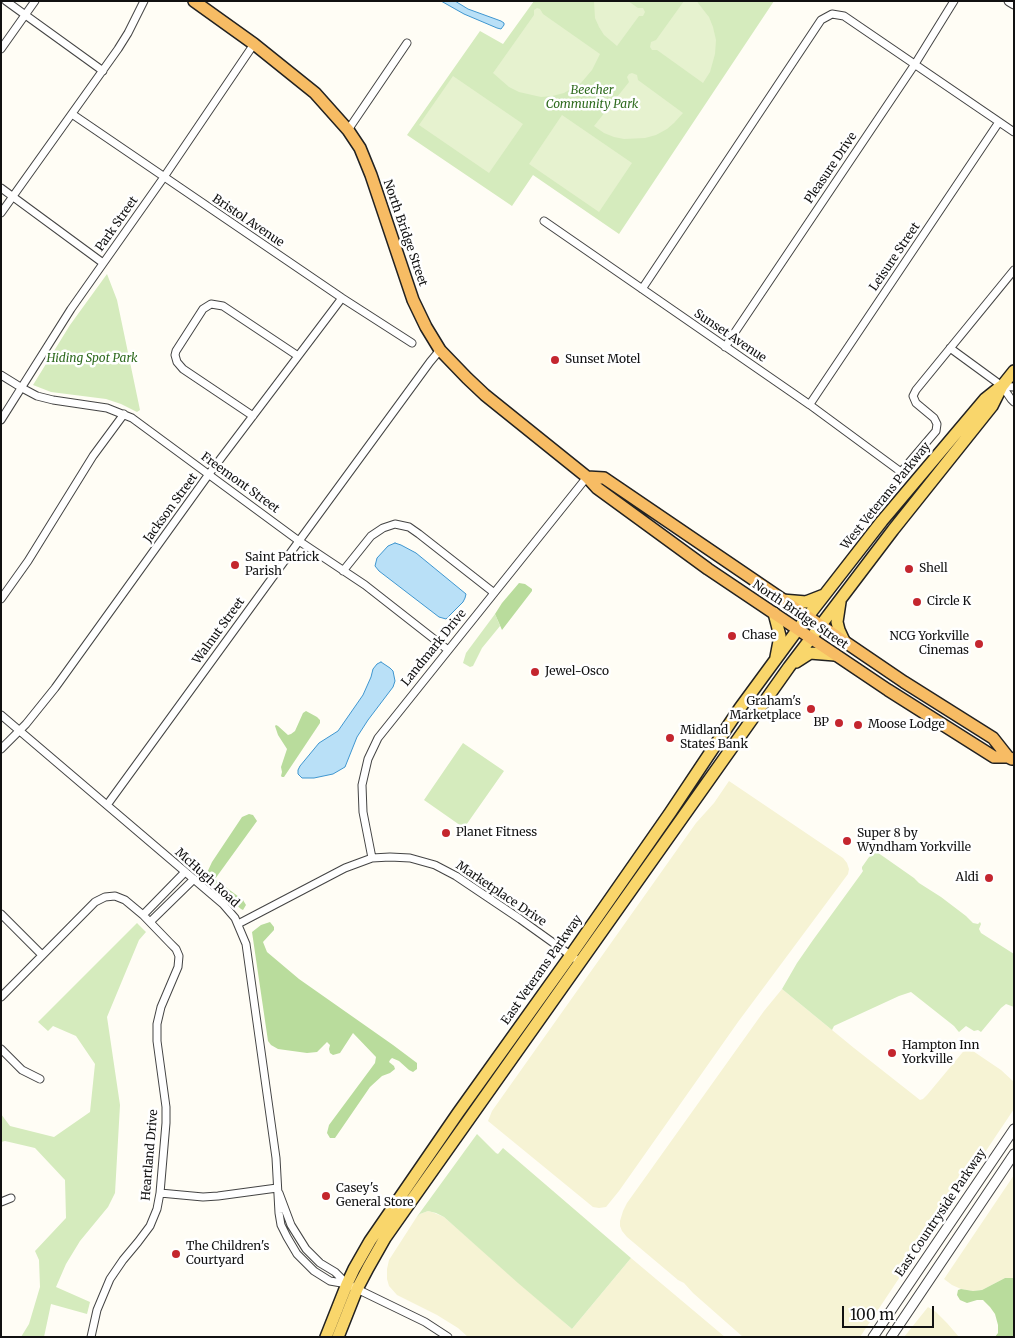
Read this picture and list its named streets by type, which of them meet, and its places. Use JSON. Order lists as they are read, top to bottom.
{
  "streets": {
    "highway": ["North Bridge Street"],
    "main road": ["West Veterans Parkway", "East Veterans Parkway"],
    "street": [
      "Pleasure Drive",
      "Bristol Avenue",
      "Park Street",
      "Leisure Street",
      "Sunset Avenue",
      "Freemont Street",
      "Jackson Street",
      "Walnut Street",
      "Landmark Drive",
      "McHugh Road",
      "Marketplace Drive",
      "Heartland Drive",
      "East Countryside Parkway"
    ]
  },
  "crossings": [
    ["Pleasure Drive", "Sunset Avenue"],
    ["Bristol Avenue", "Park Street"],
    ["Bristol Avenue", "Jackson Street"],
    ["Park Street", "North Bridge Street"],
    ["Park Street", "Freemont Street"],
    ["North Bridge Street", "West Veterans Parkway"],
    ["North Bridge Street", "Walnut Street"],
    ["North Bridge Street", "Landmark Drive"],
    ["North Bridge Street", "East Veterans Parkway"],
    ["Leisure Street", "Sunset Avenue"],
    ["Freemont Street", "Jackson Street"],
    ["Freemont Street", "Walnut Street"],
    ["Freemont Street", "Landmark Drive"],
    ["West Veterans Parkway", "East Veterans Parkway"],
    ["Jackson Street", "McHugh Road"],
    ["Walnut Street", "McHugh Road"],
    ["Landmark Drive", "Marketplace Drive"],
    ["McHugh Road", "Marketplace Drive"],
    ["McHugh Road", "East Veterans Parkway"],
    ["Marketplace Drive", "East Veterans Parkway"]
  ],
  "parks": ["Beecher Community Park", "Hiding Spot Park"],
  "places": [
    "Sunset Motel",
    "Saint Patrick Parish",
    "Shell",
    "Circle K",
    "Chase",
    "NCG Yorkville Cinemas",
    "Jewel-Osco",
    "Graham's Marketplace",
    "BP",
    "Moose Lodge",
    "Midland States Bank",
    "Planet Fitness",
    "Super 8 by Wyndham Yorkville",
    "Aldi",
    "Hampton Inn Yorkville",
    "Casey's General Store",
    "The Children's Courtyard"
  ],
  "scale_bar": "100 m"
}
